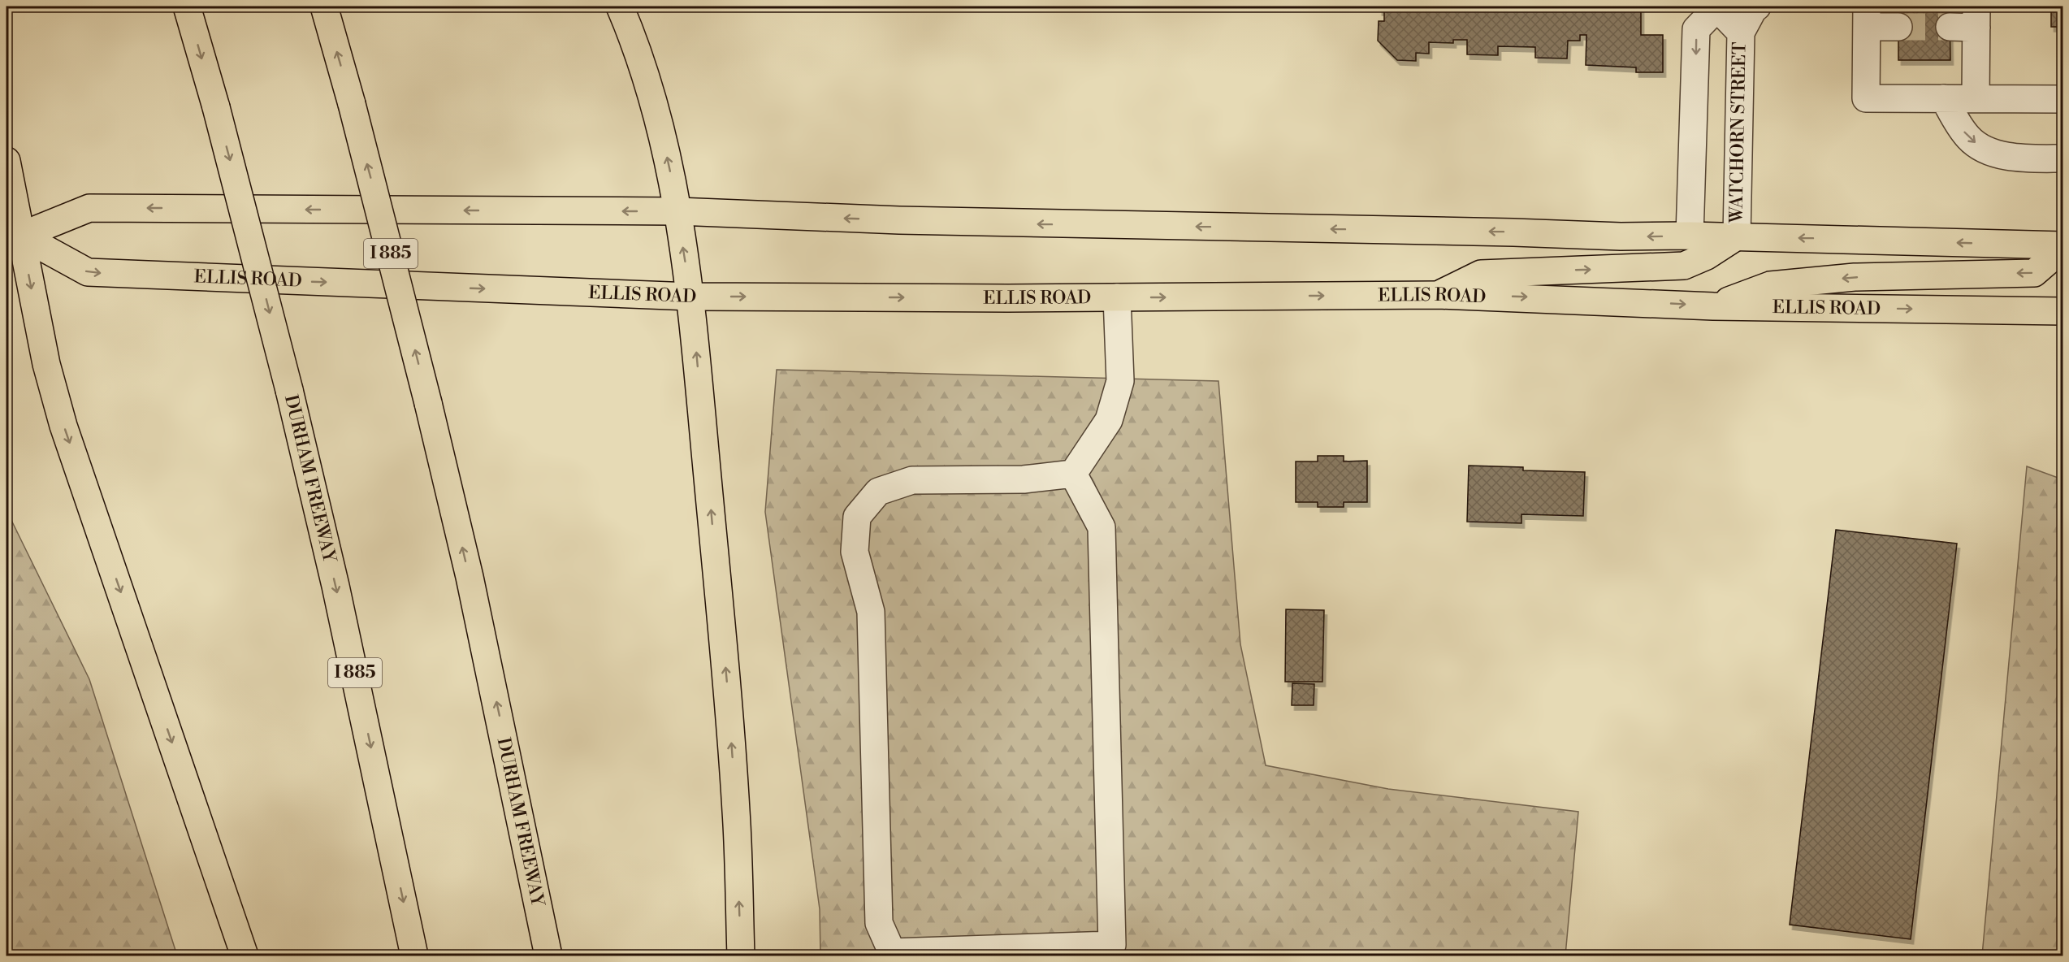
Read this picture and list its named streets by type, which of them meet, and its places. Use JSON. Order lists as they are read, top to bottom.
{
  "streets": {
    "main road": ["I 885", "ELLIS ROAD", "DURHAM FREEWAY"],
    "street": ["WATCHORN STREET"]
  }
}
